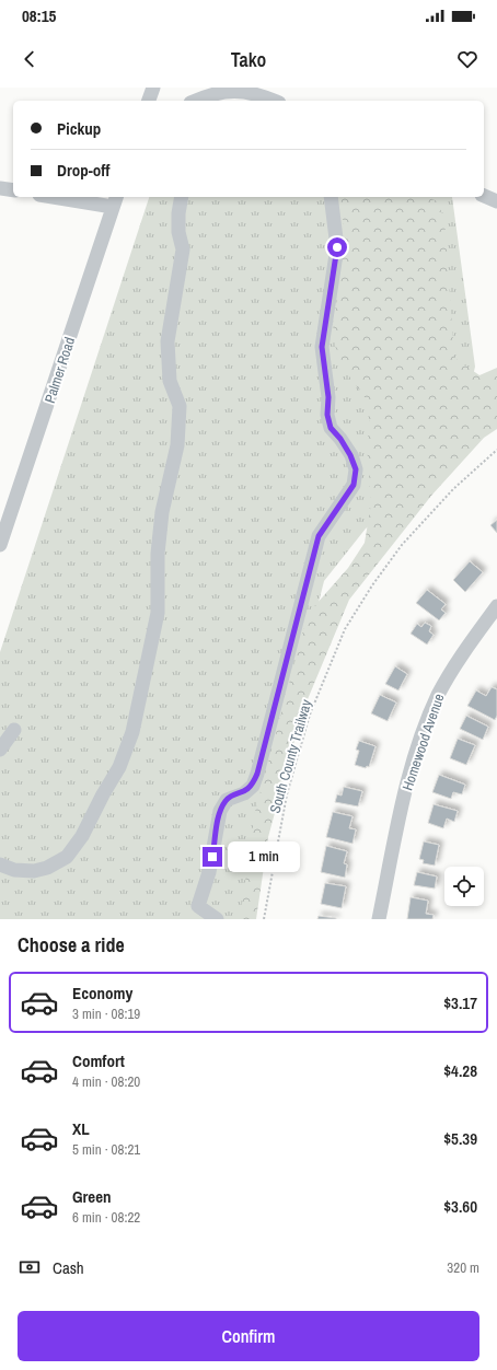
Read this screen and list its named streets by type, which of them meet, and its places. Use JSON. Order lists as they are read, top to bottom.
{
  "streets": {
    "street": ["Palmer Road", "Homewood Avenue"],
    "path": ["South County Trailway"]
  },
  "page": {
    "status": "08:15",
    "header": "Tako",
    "banner": ["Pickup", "Drop-off"],
    "bubble": "1 min",
    "heading": "Choose a ride",
    "list": [
      {
        "name": "Economy",
        "note": "3 min · 08:19",
        "value": "$3.17"
      },
      {
        "name": "Comfort",
        "note": "4 min · 08:20",
        "value": "$4.28"
      },
      {
        "name": "XL",
        "note": "5 min · 08:21",
        "value": "$5.39"
      },
      {
        "name": "Green",
        "note": "6 min · 08:22",
        "value": "$3.60"
      }
    ],
    "pay": ["Cash", "320 m"],
    "buttons": "Confirm"
  }
}
